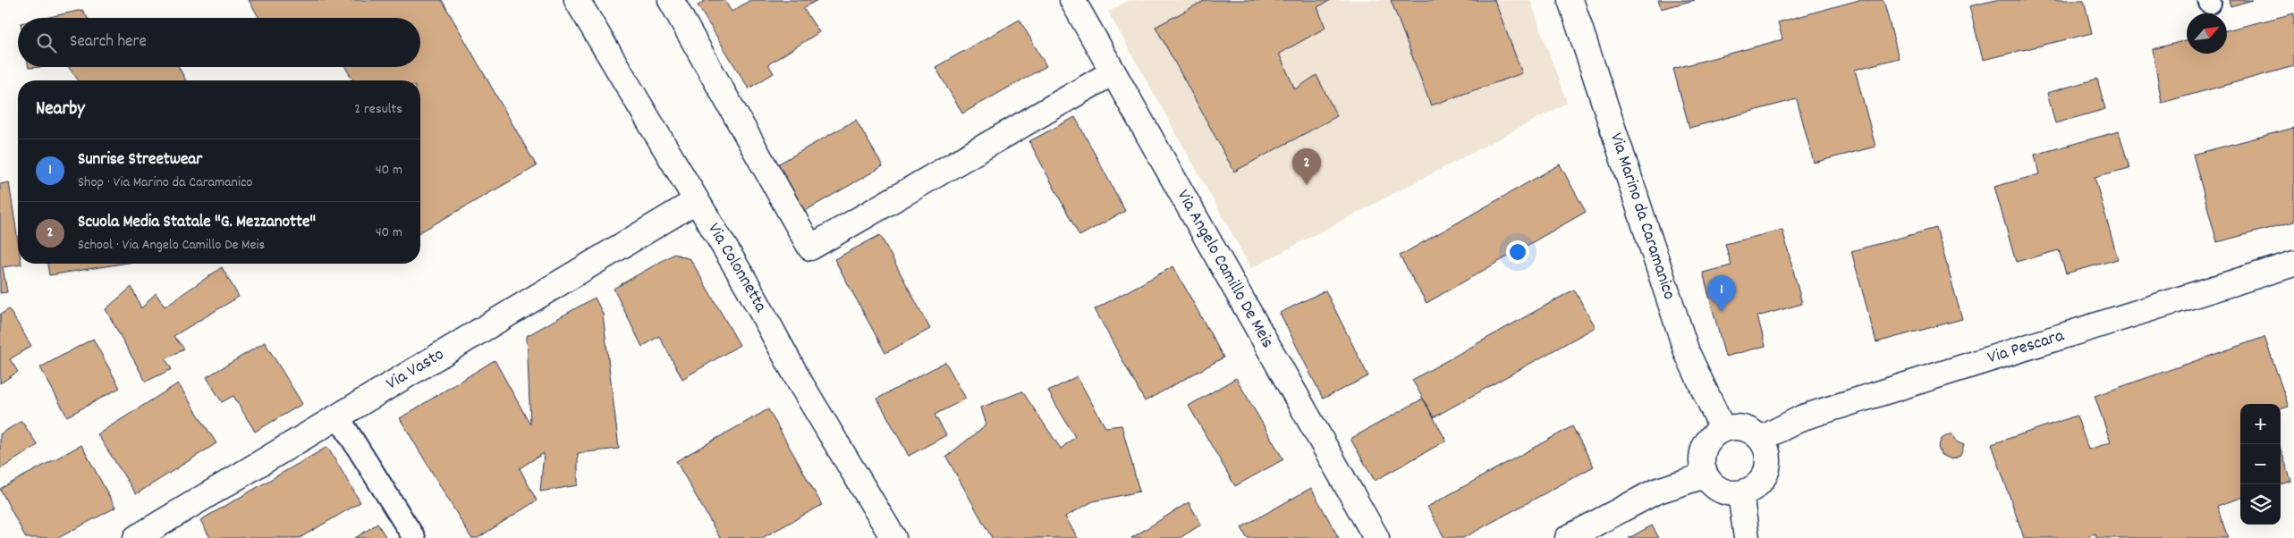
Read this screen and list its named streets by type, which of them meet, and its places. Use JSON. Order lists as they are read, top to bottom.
{
  "streets": {
    "street": [
      "Via Marino da Caramanico",
      "Via Colonnetta",
      "Via Angelo Camillo De Meis",
      "Via Pescara",
      "Via Vasto"
    ]
  },
  "crossings": [
    ["Via Marino da Caramanico", "Via Pescara"],
    ["Via Colonnetta", "Via Vasto"]
  ],
  "north": "top right",
  "page": {
    "search": "Search here",
    "heading": ["Nearby", "2 results"],
    "list": [
      {
        "mark": "1",
        "name": "Sunrise Streetwear",
        "note": "Shop · Via Marino da Caramanico",
        "value": "40 m"
      },
      {
        "mark": "2",
        "name": "Scuola Media Statale \"G. Mezzanotte\"",
        "note": "School · Via Angelo Camillo De Meis",
        "value": "40 m"
      }
    ],
    "pins": ["2", "1"],
    "map_buttons": ["+", "−"]
  }
}
